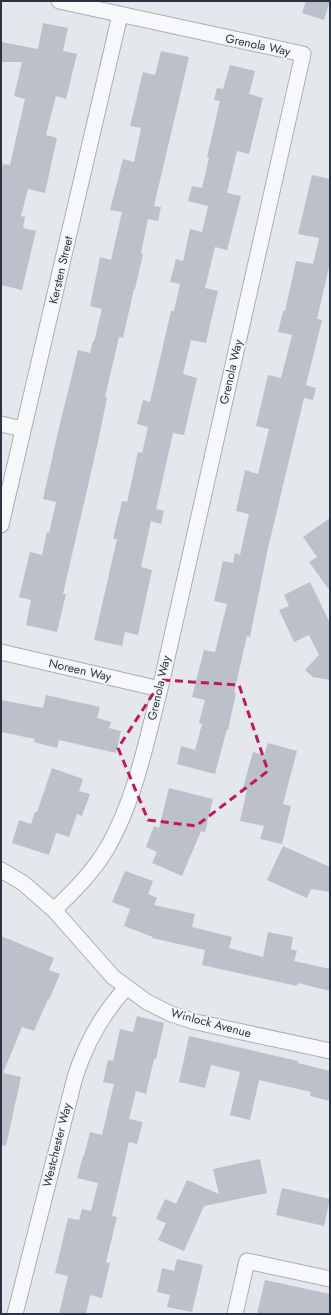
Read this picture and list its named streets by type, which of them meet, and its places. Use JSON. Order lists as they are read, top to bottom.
{
  "streets": {
    "street": [
      "Grenola Way",
      "Kersten Street",
      "Noreen Way",
      "Winlock Avenue",
      "Westchester Way"
    ]
  },
  "crossings": [
    ["Grenola Way", "Kersten Street"],
    ["Grenola Way", "Noreen Way"],
    ["Grenola Way", "Winlock Avenue"],
    ["Winlock Avenue", "Westchester Way"]
  ]
}
